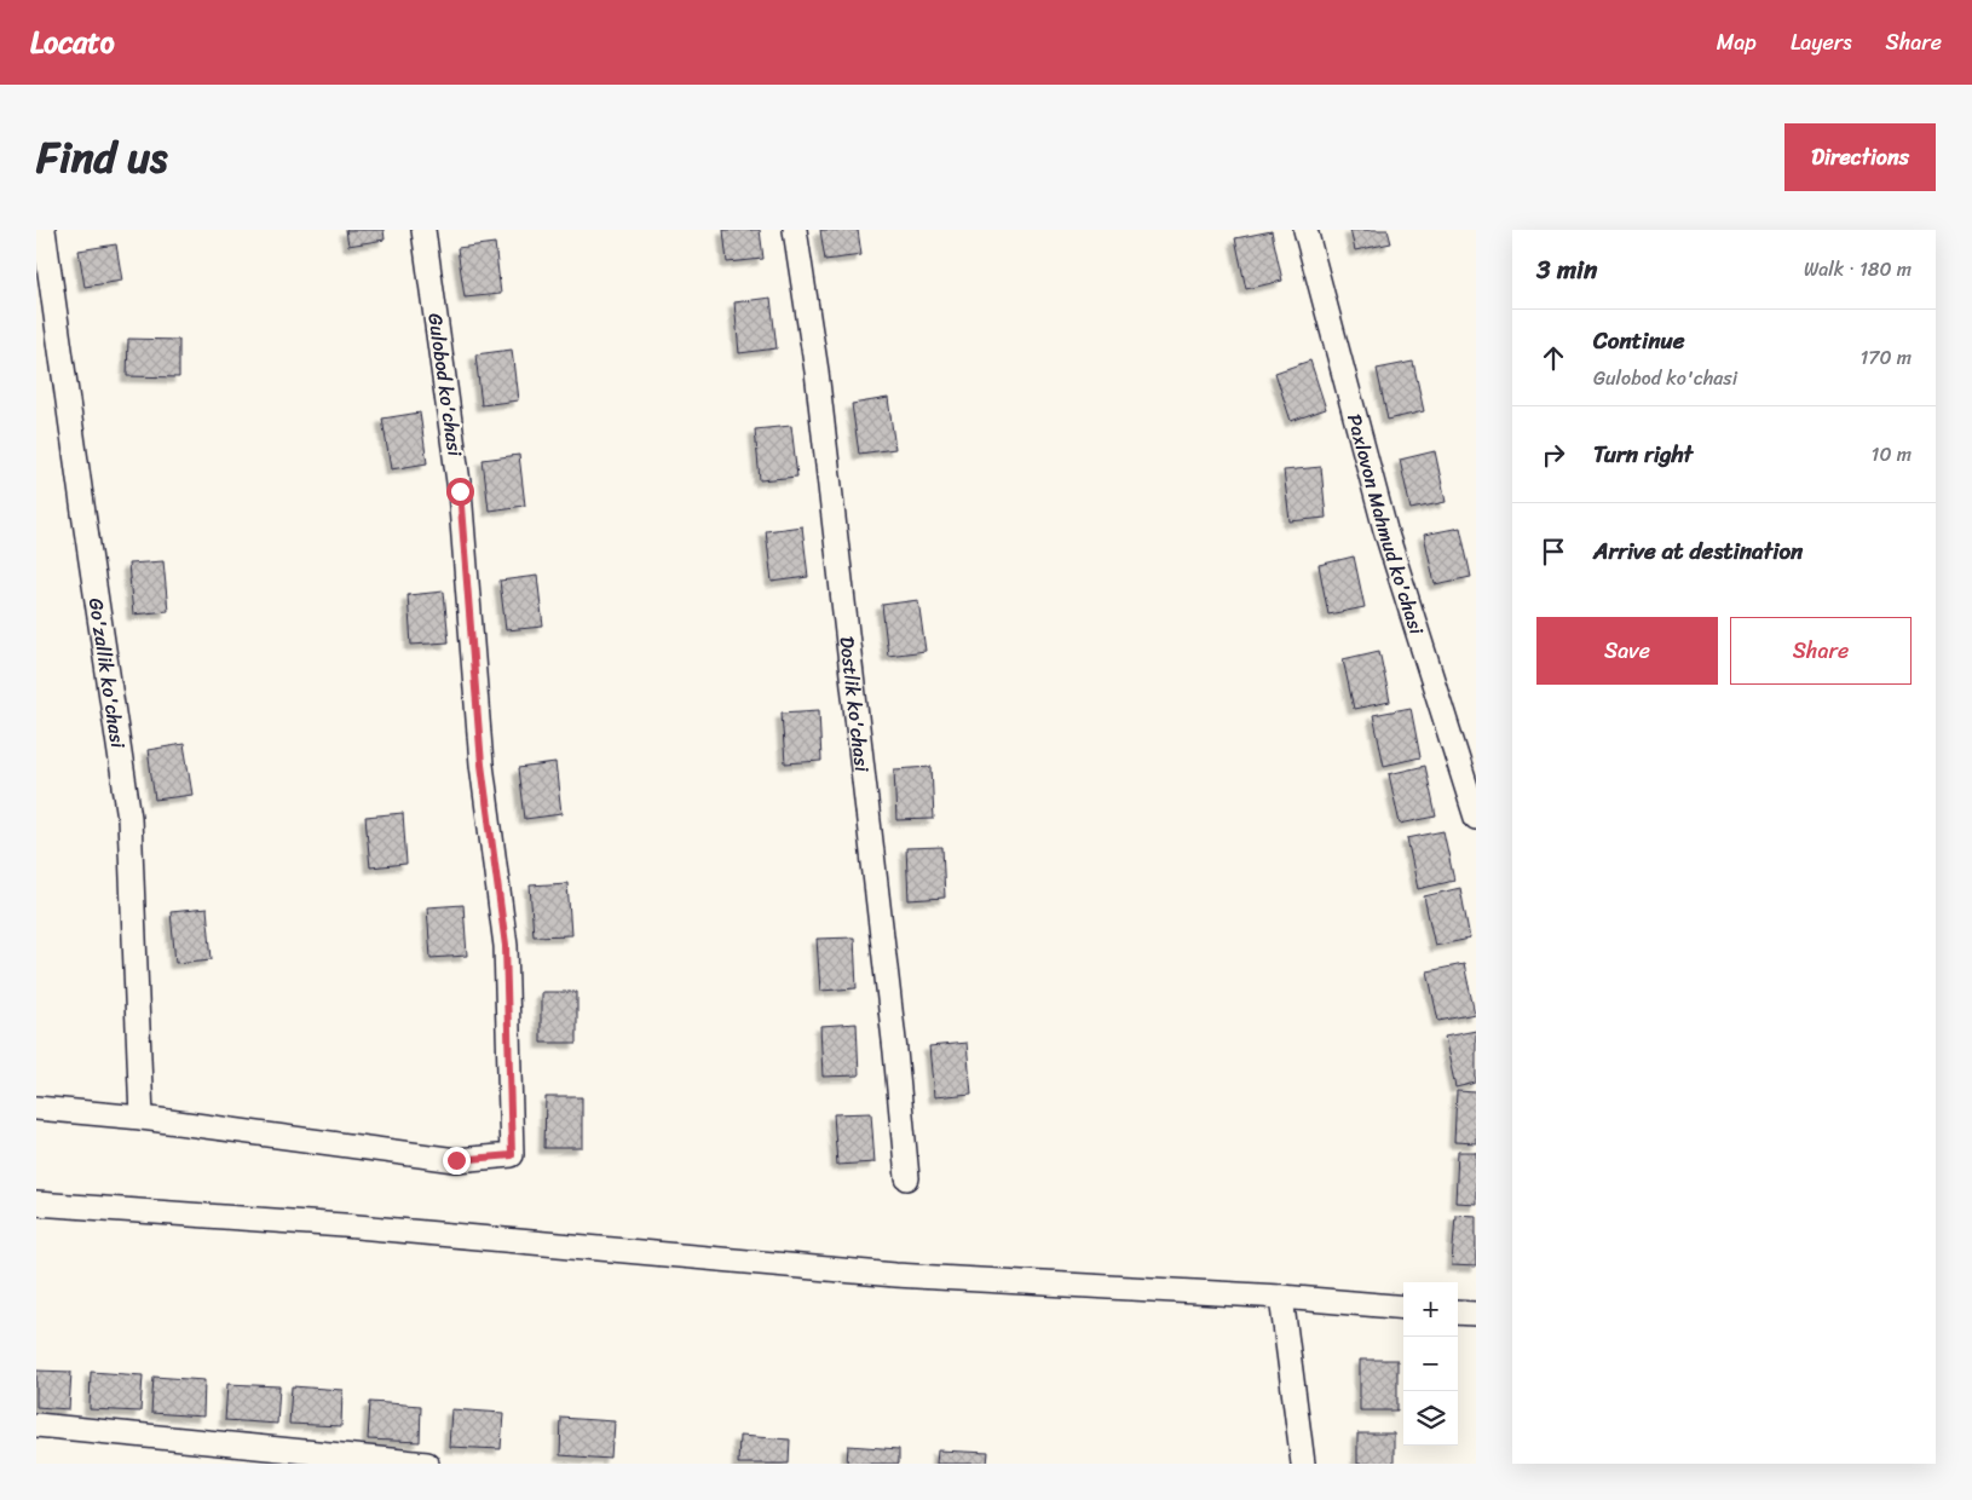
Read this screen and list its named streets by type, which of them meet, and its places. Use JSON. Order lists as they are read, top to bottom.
{
  "streets": {
    "street": [
      "Gulobod ko'chasi",
      "Paxlovon Mahmud ko'chasi",
      "Go'zallik ko'chasi",
      "Dostlik ko'chasi"
    ]
  },
  "crossings": [
    ["Gulobod ko'chasi", "Go'zallik ko'chasi"]
  ],
  "page": {
    "header": "Locato",
    "nav": ["Map", "Layers", "Share"],
    "title": "Find us",
    "buttons": [
      "Directions",
      ["Save", "Share"]
    ],
    "heading": ["3 min", "Walk · 180 m"],
    "list": [
      ["Continue", "Gulobod ko'chasi", "170 m"],
      ["Turn right", "10 m"],
      "Arrive at destination"
    ],
    "map_buttons": ["+", "−"]
  }
}
